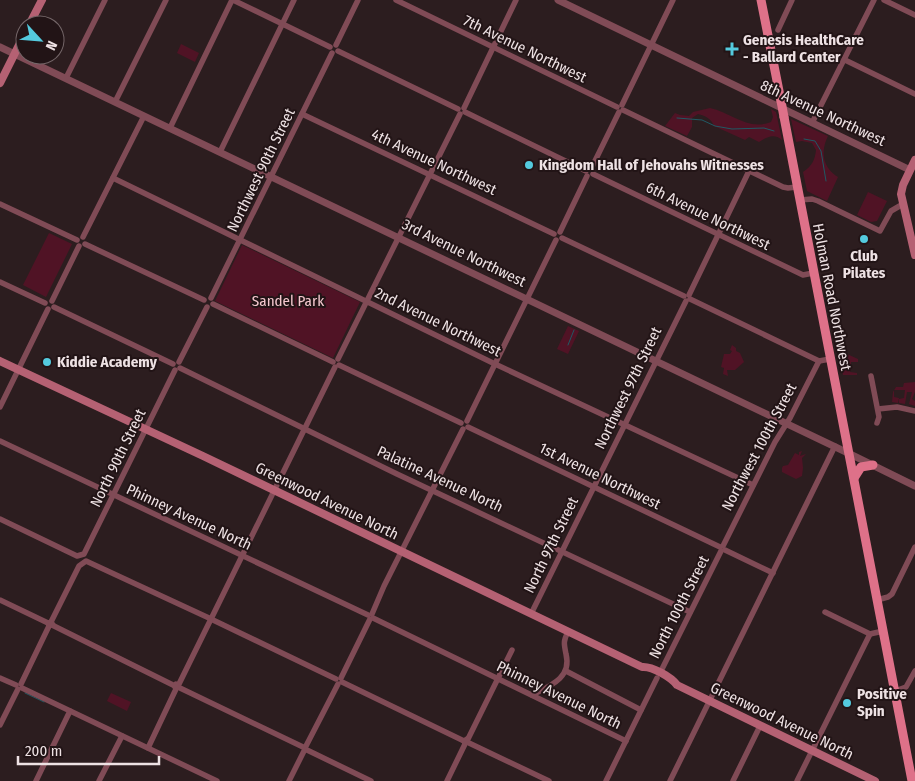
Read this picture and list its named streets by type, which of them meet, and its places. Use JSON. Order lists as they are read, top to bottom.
{
  "streets": {
    "main road": ["Holman Road Northwest", "Greenwood Avenue North"],
    "street": [
      "7th Avenue Northwest",
      "8th Avenue Northwest",
      "4th Avenue Northwest",
      "Northwest 90th Street",
      "6th Avenue Northwest",
      "3rd Avenue Northwest",
      "2nd Avenue Northwest",
      "Northwest 97th Street",
      "Northwest 100th Street",
      "North 90th Street",
      "1st Avenue Northwest",
      "Palatine Avenue North",
      "Phinney Avenue North",
      "North 97th Street",
      "North 100th Street"
    ]
  },
  "crossings": [
    ["7th Avenue Northwest", "Holman Road Northwest"],
    ["7th Avenue Northwest", "Northwest 97th Street"],
    ["4th Avenue Northwest", "Northwest 90th Street"],
    ["4th Avenue Northwest", "Northwest 97th Street"],
    ["4th Avenue Northwest", "Northwest 100th Street"],
    ["Northwest 90th Street", "6th Avenue Northwest"],
    ["Northwest 90th Street", "3rd Avenue Northwest"],
    ["Northwest 90th Street", "2nd Avenue Northwest"],
    ["Northwest 90th Street", "North 90th Street"],
    ["Northwest 90th Street", "1st Avenue Northwest"],
    ["6th Avenue Northwest", "Holman Road Northwest"],
    ["6th Avenue Northwest", "Northwest 97th Street"],
    ["3rd Avenue Northwest", "Holman Road Northwest"],
    ["3rd Avenue Northwest", "Northwest 97th Street"],
    ["3rd Avenue Northwest", "Northwest 100th Street"],
    ["2nd Avenue Northwest", "Northwest 97th Street"],
    ["2nd Avenue Northwest", "Northwest 100th Street"],
    ["Northwest 97th Street", "1st Avenue Northwest"],
    ["Northwest 97th Street", "North 97th Street"],
    ["Northwest 100th Street", "1st Avenue Northwest"],
    ["Northwest 100th Street", "North 100th Street"],
    ["North 90th Street", "1st Avenue Northwest"],
    ["North 90th Street", "Palatine Avenue North"],
    ["North 90th Street", "Greenwood Avenue North"],
    ["North 90th Street", "Phinney Avenue North"],
    ["1st Avenue Northwest", "North 97th Street"],
    ["1st Avenue Northwest", "North 100th Street"],
    ["Palatine Avenue North", "North 97th Street"],
    ["Palatine Avenue North", "North 100th Street"],
    ["Greenwood Avenue North", "North 97th Street"],
    ["Greenwood Avenue North", "North 100th Street"],
    ["Phinney Avenue North", "North 100th Street"]
  ],
  "parks": ["Sandel Park"],
  "places": {
    "health": ["Genesis HealthCare - Ballard Center"],
    "other": [
      "Kingdom Hall of Jehovahs Witnesses",
      "Club Pilates",
      "Kiddie Academy",
      "Positive Spin"
    ]
  },
  "scale_bar": "200 m",
  "north": "bottom right"
}
